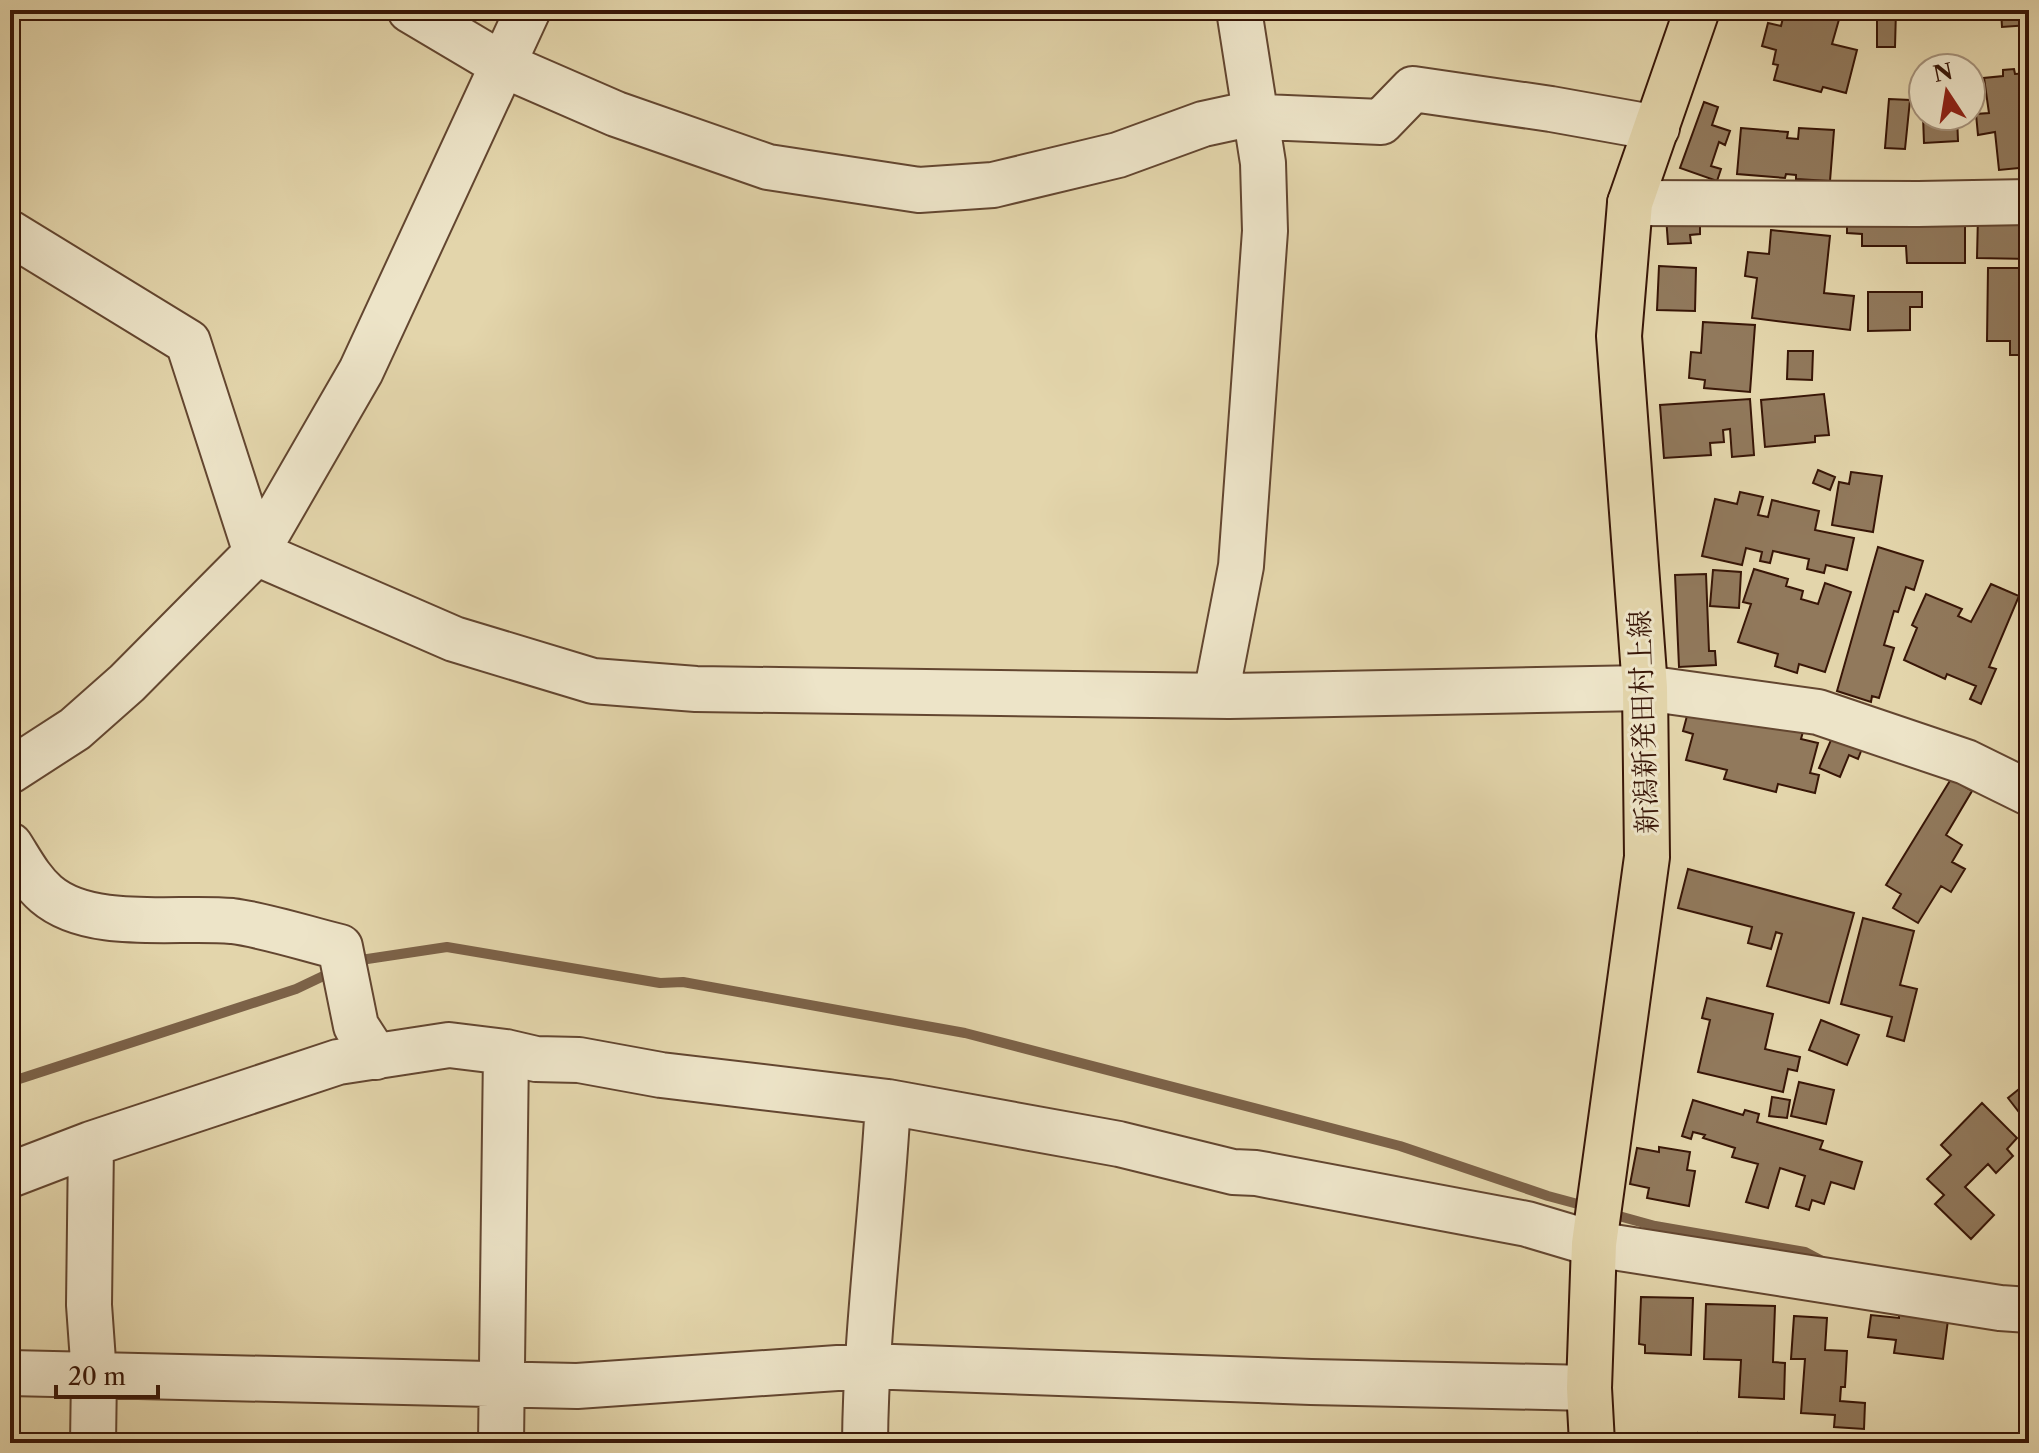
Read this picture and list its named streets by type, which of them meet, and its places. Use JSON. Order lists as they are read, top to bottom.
{
  "streets": {
    "main road": ["新潟新発田村上線"]
  },
  "scale_bar": "20 m",
  "north": "top"
}
